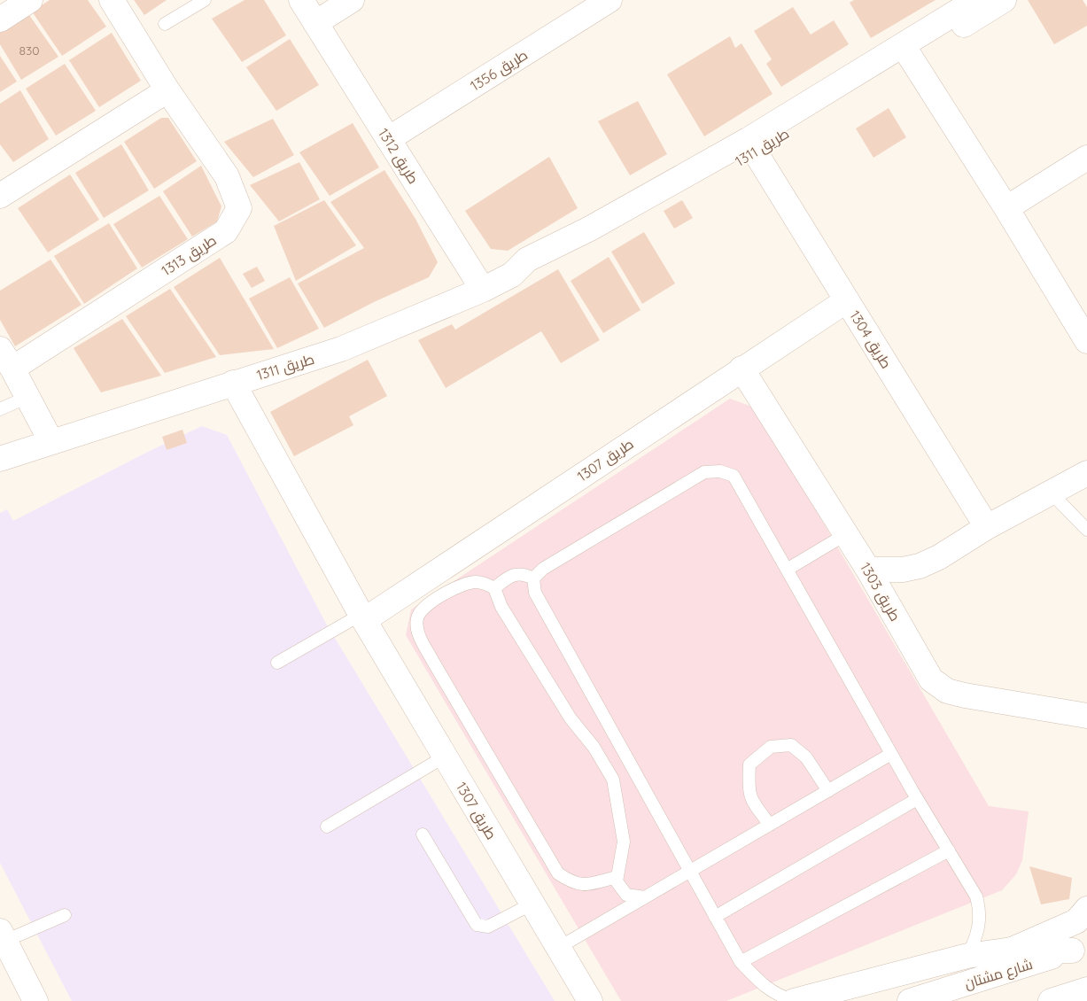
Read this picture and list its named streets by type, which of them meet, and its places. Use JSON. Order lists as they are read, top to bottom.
{
  "streets": {
    "street": [
      "طريق 1356",
      "طريق 1311",
      "طريق 1312",
      "طريق 1313",
      "طريق 1304",
      "طريق 1307",
      "طريق 1303",
      "شارع مشتان"
    ]
  },
  "crossings": [
    ["طريق 1356", "طريق 1312"],
    ["طريق 1311", "طريق 1312"],
    ["طريق 1311", "طريق 1304"],
    ["طريق 1311", "طريق 1307"],
    ["طريق 1304", "طريق 1307"],
    ["طريق 1307", "طريق 1303"]
  ],
  "house_numbers": ["830"]
}
